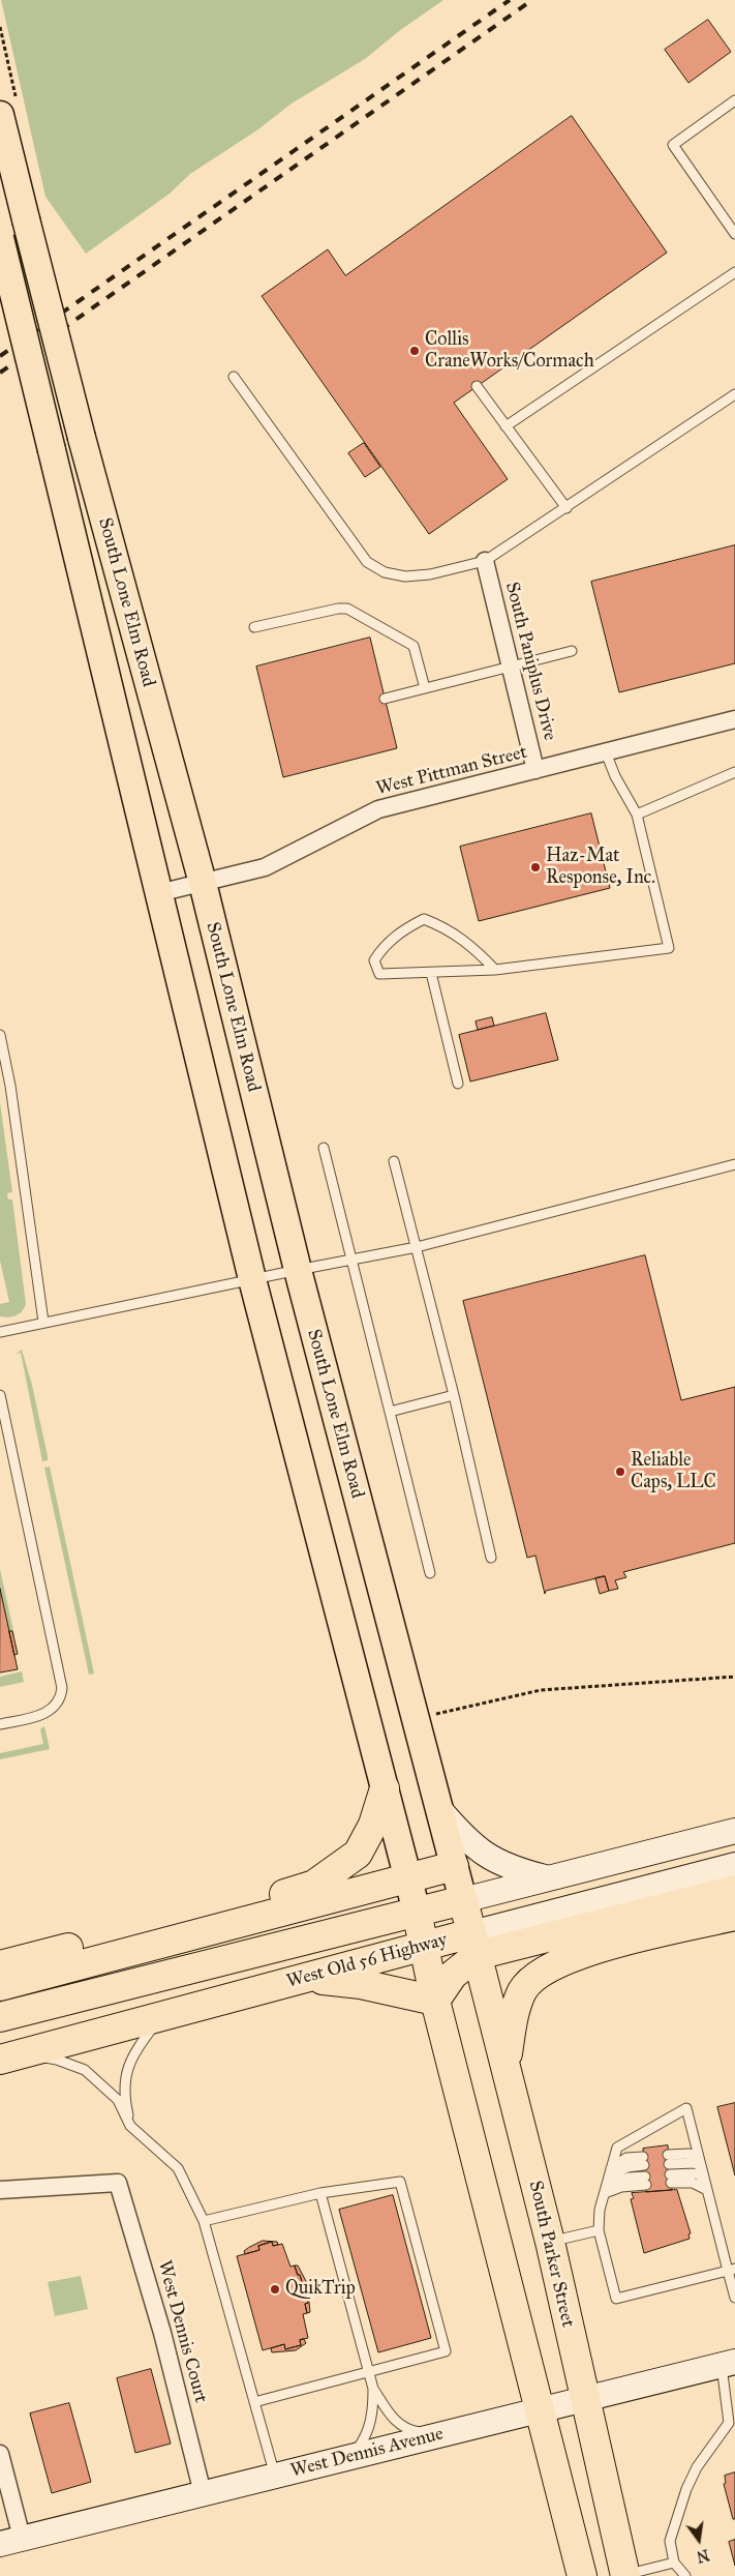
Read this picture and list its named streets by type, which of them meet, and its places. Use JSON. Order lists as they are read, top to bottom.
{
  "streets": {
    "highway": ["West Old 56 Highway", "South Parker Street"],
    "main road": ["South Lone Elm Road"],
    "street": [
      "South Paniplus Drive",
      "West Pittman Street",
      "West Dennis Court",
      "West Dennis Avenue"
    ]
  },
  "crossings": [
    ["South Lone Elm Road", "West Pittman Street"],
    ["South Lone Elm Road", "West Old 56 Highway"],
    ["South Lone Elm Road", "South Parker Street"],
    ["South Paniplus Drive", "West Pittman Street"],
    ["West Old 56 Highway", "South Parker Street"],
    ["South Parker Street", "West Dennis Avenue"],
    ["West Dennis Court", "West Dennis Avenue"]
  ],
  "places": [
    "Collis CraneWorks/Cormach",
    "Haz-Mat Response, Inc.",
    "Reliable Caps, LLC",
    "QuikTrip"
  ],
  "north": "bottom"
}
